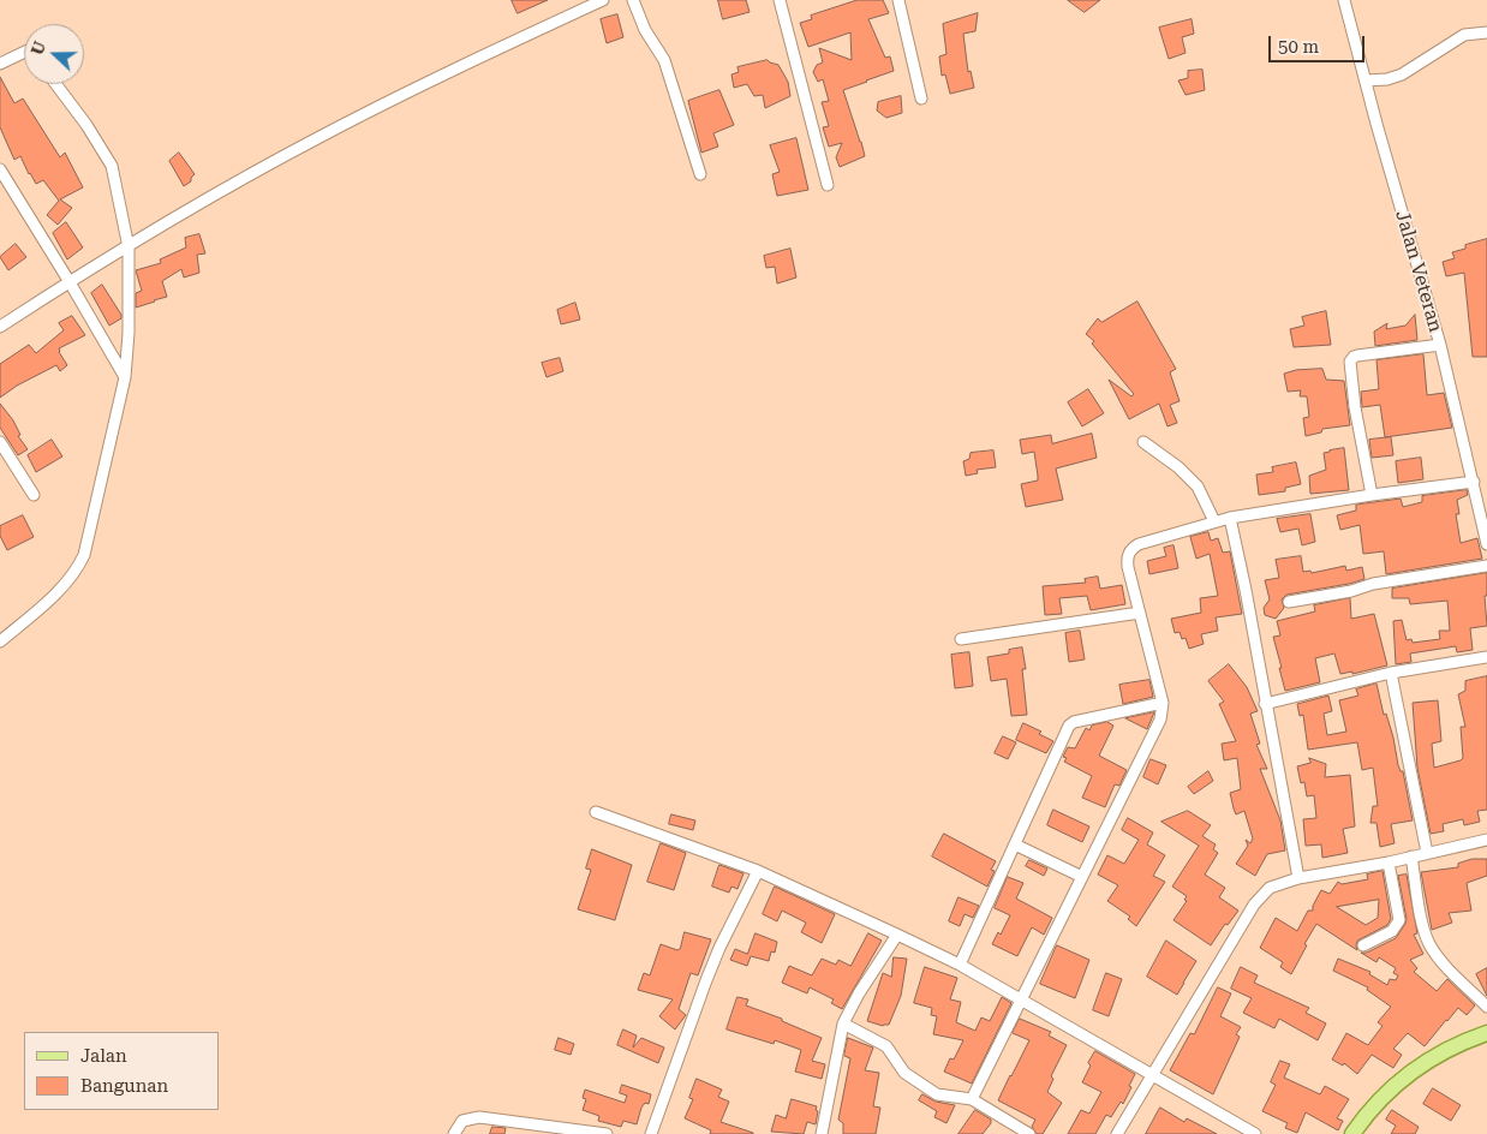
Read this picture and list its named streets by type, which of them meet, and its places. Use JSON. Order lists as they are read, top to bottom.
{
  "streets": {
    "street": ["Jalan Veteran"]
  },
  "legend": ["Jalan", "Bangunan"],
  "scale_bar": "50 m",
  "north": "left"
}
